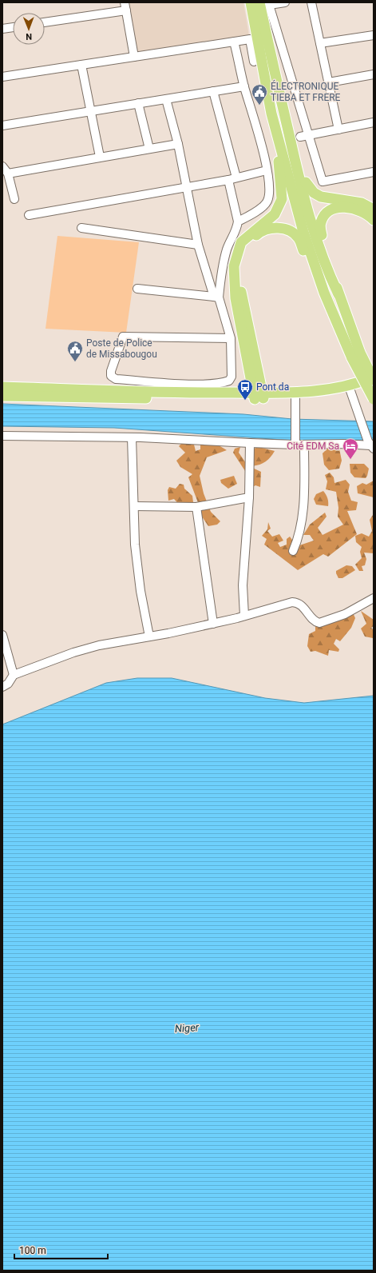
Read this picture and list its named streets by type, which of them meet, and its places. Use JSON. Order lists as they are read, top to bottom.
{
  "water": ["Niger"],
  "places": {
    "public building": ["ÉLECTRONIQUE TIEBA ET FRERE", "Poste de Police de Missabougou"],
    "bus stop": ["Pont da"],
    "hotel": ["Cité EDM Sa"]
  },
  "scale_bar": "100 m",
  "north": "bottom"
}
